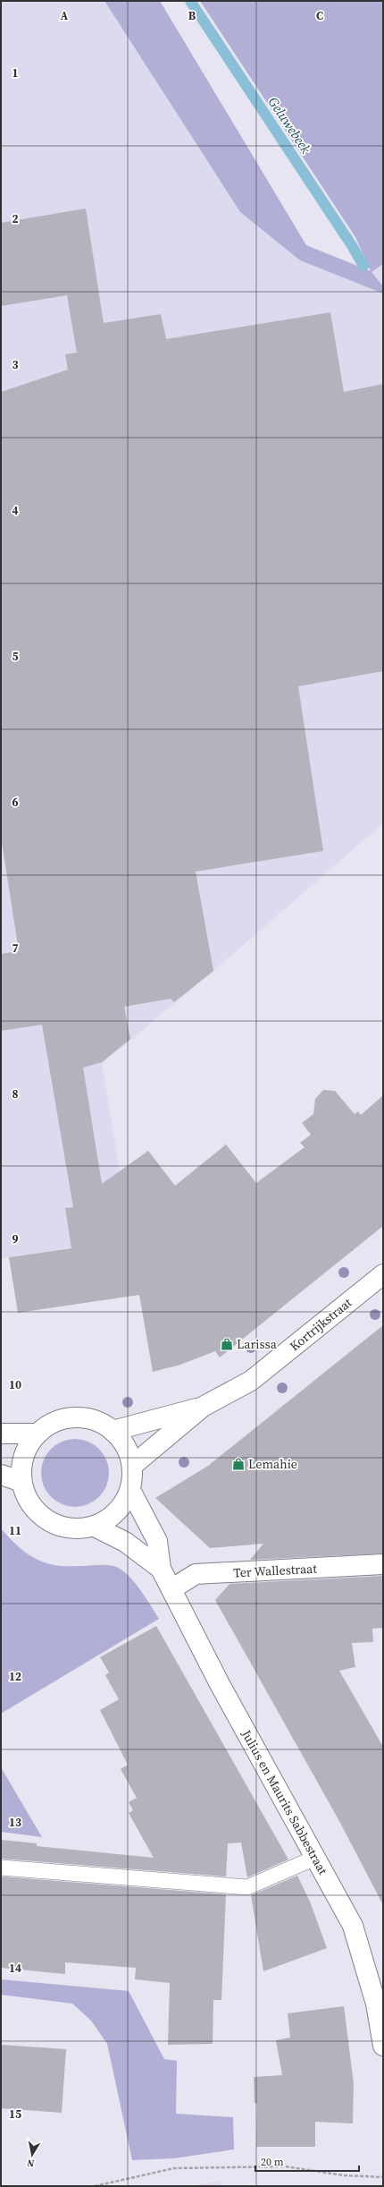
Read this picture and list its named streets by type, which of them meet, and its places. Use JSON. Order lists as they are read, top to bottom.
{
  "streets": {
    "street": ["Kortrijkstraat", "Ter Wallestraat", "Julius en Maurits Sabbestraat"]
  },
  "crossings": [
    ["Kortrijkstraat", "Julius en Maurits Sabbestraat"],
    ["Ter Wallestraat", "Julius en Maurits Sabbestraat"]
  ],
  "water": ["Geluwebeek"],
  "places": {
    "shop": ["Larissa", "Lemahie"]
  },
  "scale_bar": "20 m",
  "north": "bottom",
  "grid": {
    "columns": ["A", "B", "C"],
    "rows": [
      "1",
      "2",
      "3",
      "4",
      "5",
      "6",
      "7",
      "8",
      "9",
      "10",
      "11",
      "12",
      "13",
      "14",
      "15"
    ]
  }
}
